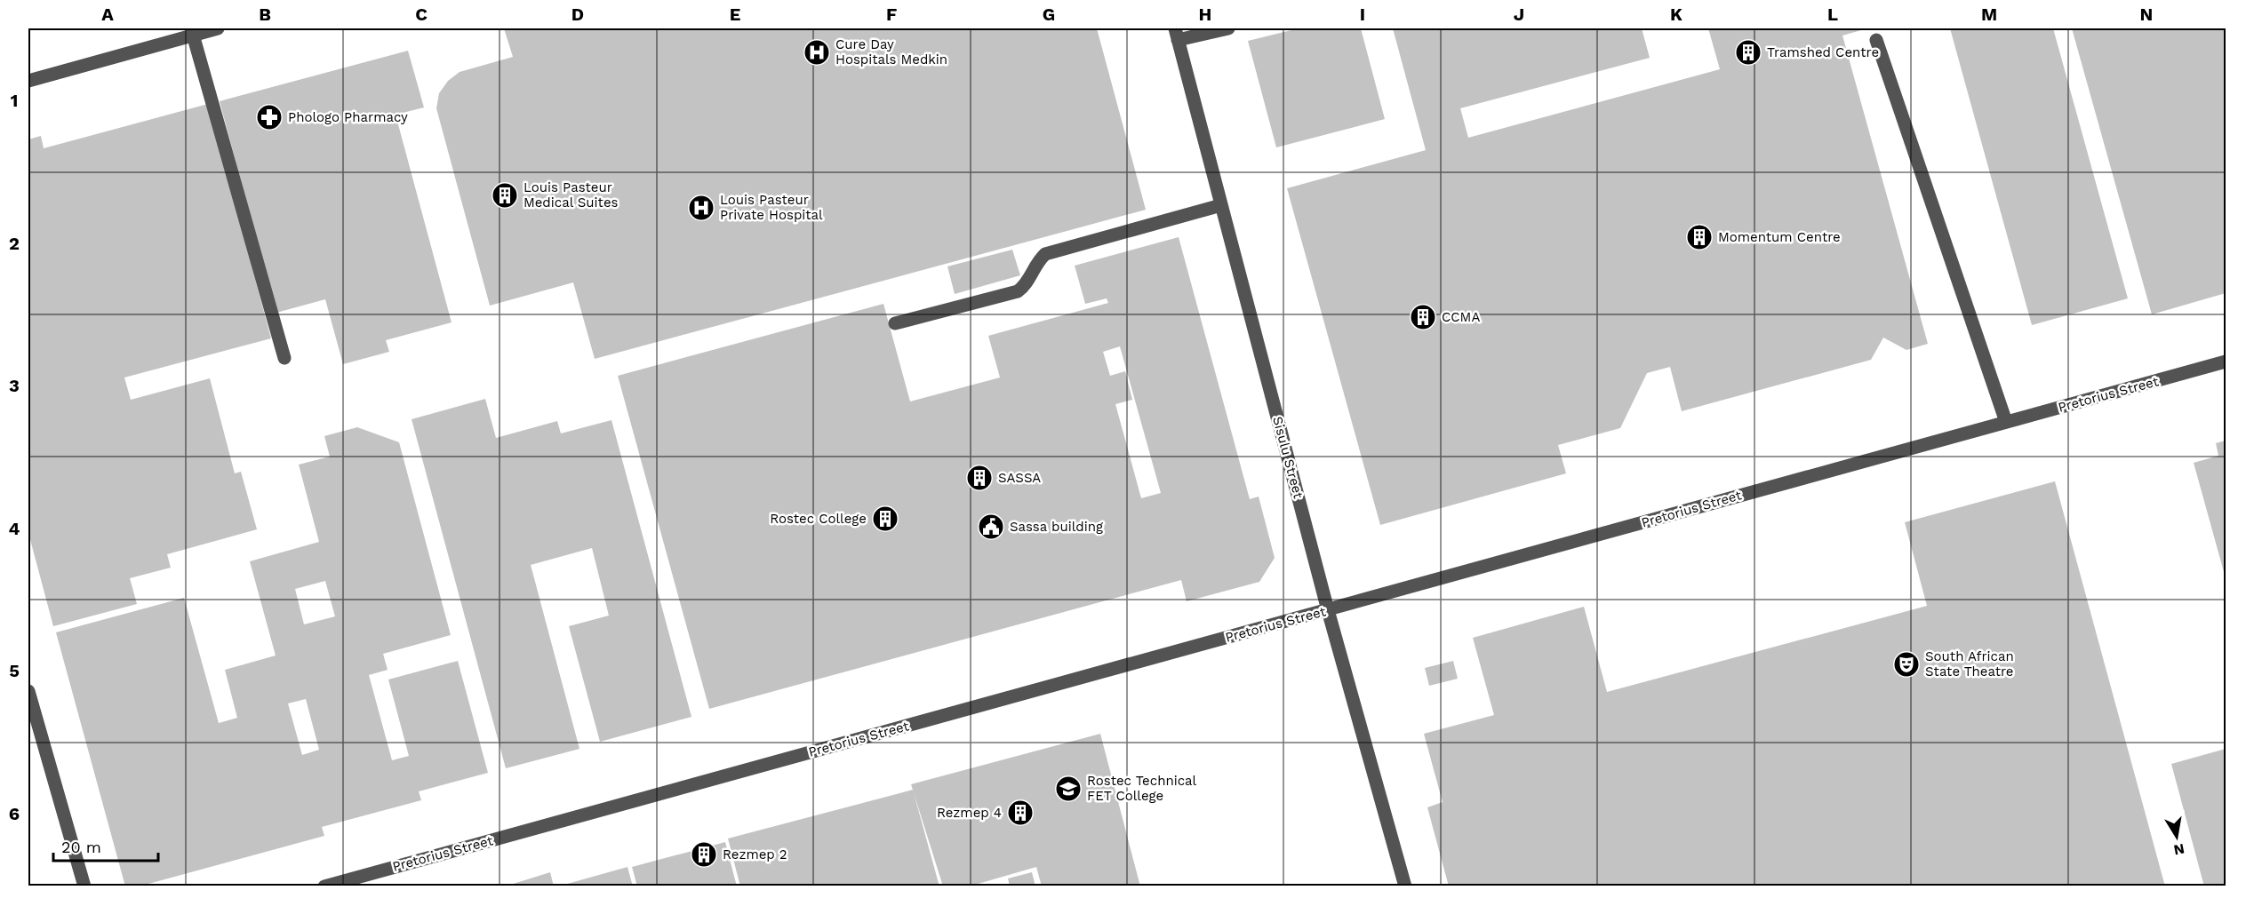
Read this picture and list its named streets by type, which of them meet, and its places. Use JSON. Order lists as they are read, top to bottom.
{
  "streets": {
    "street": ["Pretorius Street", "Sisulu Street"]
  },
  "crossings": [
    ["Pretorius Street", "Sisulu Street"]
  ],
  "places": {
    "hospital": ["Cure Day Hospitals Medkin", "Louis Pasteur Private Hospital"],
    "building": [
      "Tramshed Centre",
      "Louis Pasteur Medical Suites",
      "Momentum Centre",
      "CCMA",
      "SASSA",
      "Rostec College",
      "Rezmep 4",
      "Rezmep 2"
    ],
    "pharmacy": ["Phologo Pharmacy"],
    "public building": ["Sassa building"],
    "theatre": ["South African State Theatre"],
    "school or university": ["Rostec Technical FET College"]
  },
  "scale_bar": "20 m",
  "north": "bottom",
  "grid": {
    "columns": [
      "A",
      "B",
      "C",
      "D",
      "E",
      "F",
      "G",
      "H",
      "I",
      "J",
      "K",
      "L",
      "M",
      "N"
    ],
    "rows": [
      "1",
      "2",
      "3",
      "4",
      "5",
      "6"
    ]
  }
}
